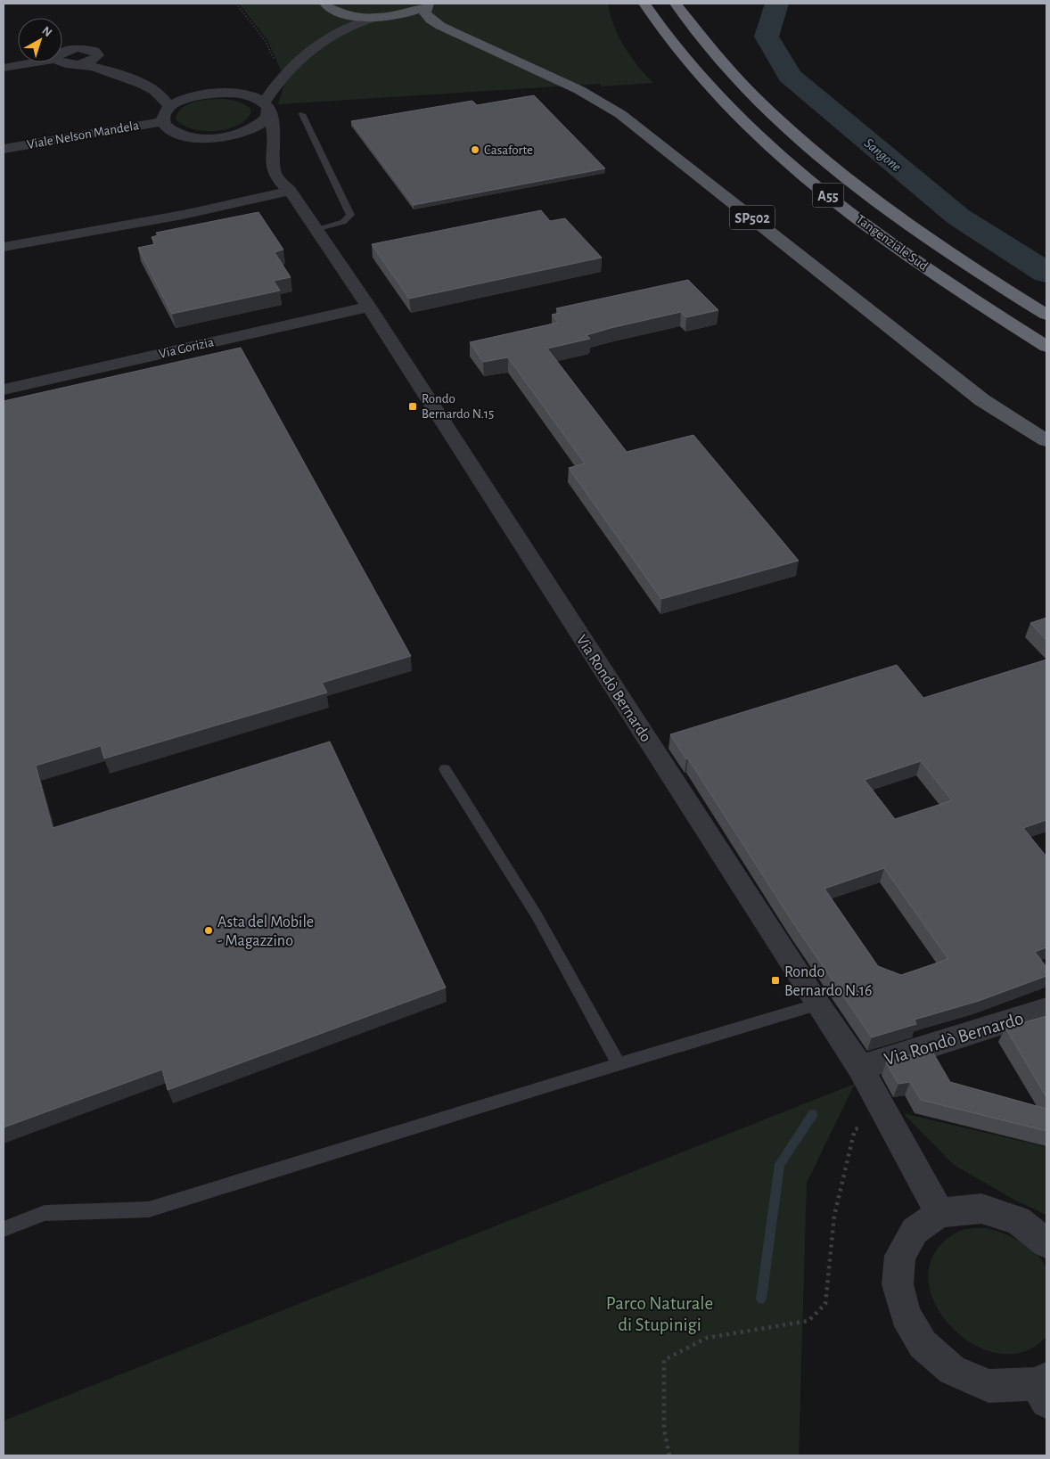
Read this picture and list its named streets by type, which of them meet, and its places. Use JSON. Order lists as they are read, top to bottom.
{
  "streets": {
    "highway": ["A55", "Tangenziale Sud"],
    "main road": ["SP502"],
    "street": ["Viale Nelson Mandela", "Via Gorizia", "Via Rondò Bernardo"]
  },
  "crossings": [
    ["Via Gorizia", "Via Rondò Bernardo"]
  ],
  "water": ["Sangone"],
  "parks": ["Parco Naturale di Stupinigi"],
  "places": {
    "other": ["Casaforte", "Asta del Mobile - Magazzino"],
    "transit": ["Rondo Bernardo N.15", "Rondo Bernardo N.16"]
  },
  "north": "top right"
}
